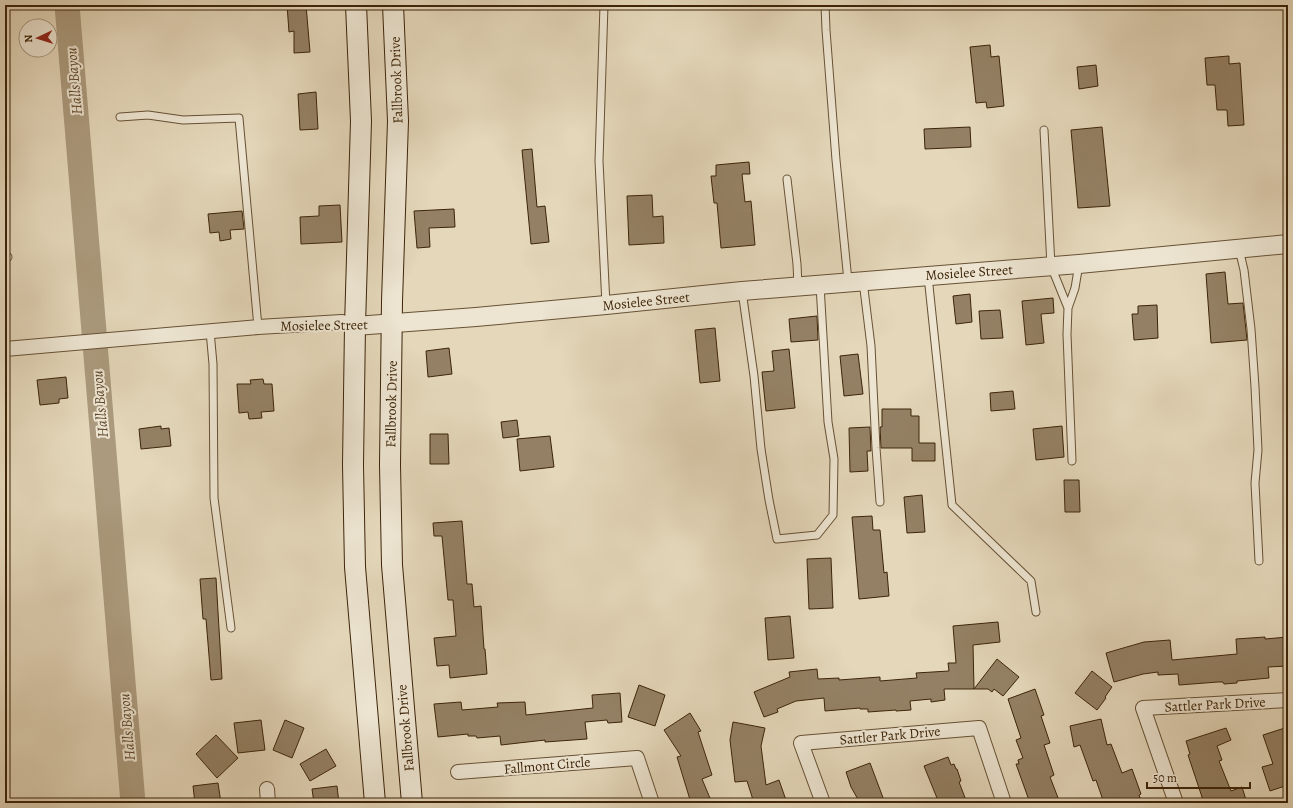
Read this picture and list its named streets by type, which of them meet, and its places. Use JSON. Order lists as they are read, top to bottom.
{
  "streets": {
    "main road": ["Fallbrook Drive"],
    "street": ["Mosielee Street", "Sattler Park Drive", "Fallmont Circle"]
  },
  "crossings": [
    ["Fallbrook Drive", "Mosielee Street"]
  ],
  "water": ["Halls Bayou"],
  "scale_bar": "50 m",
  "north": "left"
}
